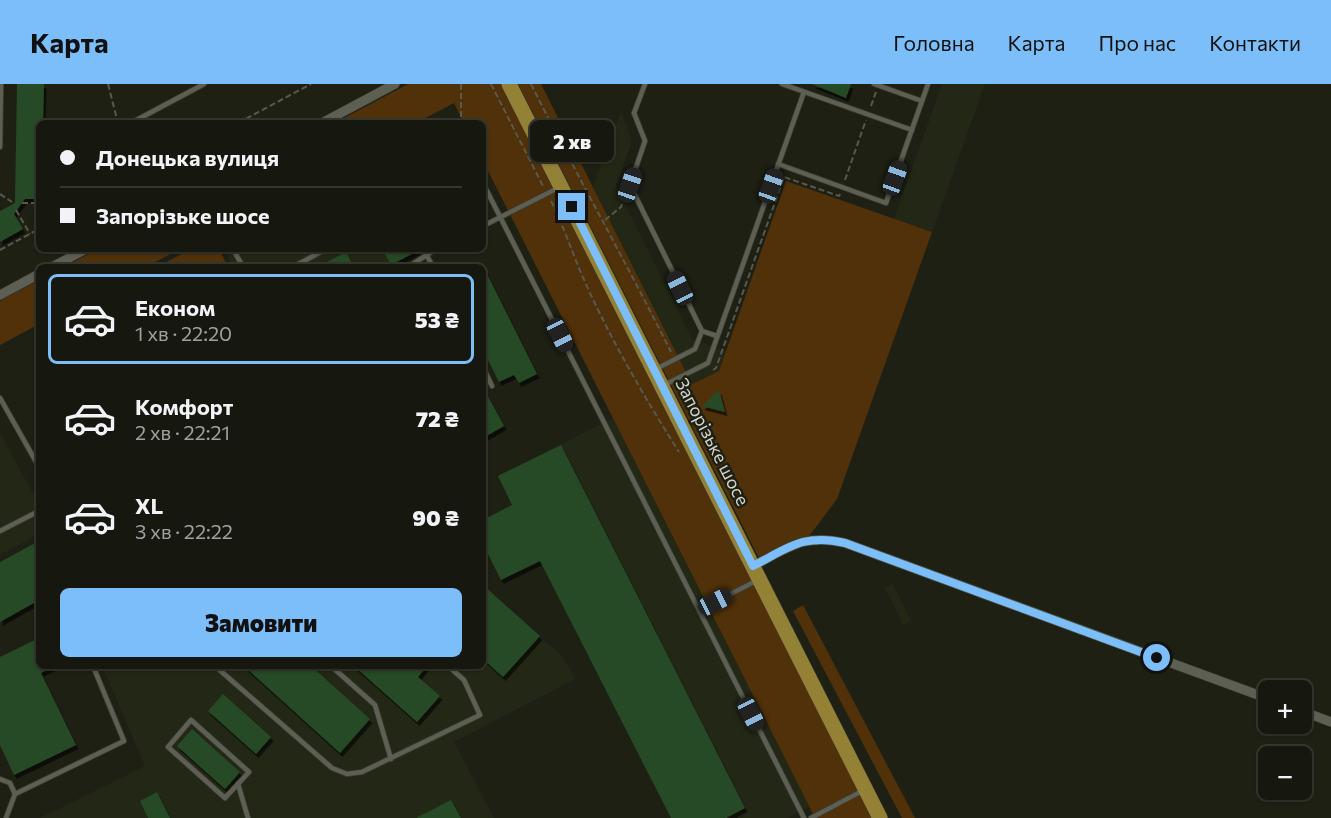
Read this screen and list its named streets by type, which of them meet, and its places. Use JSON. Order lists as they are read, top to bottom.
{
  "streets": {
    "main road": ["Запорізьке шосе"]
  },
  "page": {
    "header": "Карта",
    "nav": [
      "Головна",
      "Карта",
      "Про нас",
      "Контакти"
    ],
    "bubble": "2 хв",
    "banner": ["Донецька вулиця", "Запорізьке шосе"],
    "list": [
      {
        "name": "Економ",
        "note": "1 хв · 22:20",
        "value": "53 ₴"
      },
      {
        "name": "Комфорт",
        "note": "2 хв · 22:21",
        "value": "72 ₴"
      },
      {
        "name": "XL",
        "note": "3 хв · 22:22",
        "value": "90 ₴"
      }
    ],
    "buttons": "Замовити",
    "map_buttons": ["+", "−"]
  }
}
